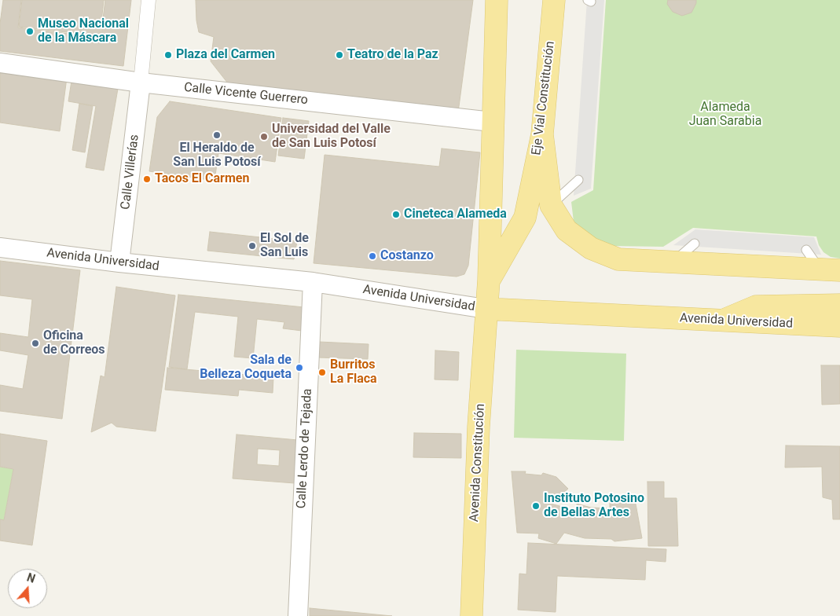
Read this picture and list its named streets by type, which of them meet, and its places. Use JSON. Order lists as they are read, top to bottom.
{
  "streets": {
    "main road": ["Eje Vial Constitución", "Avenida Universidad", "Avenida Constitución"],
    "street": ["Calle Vicente Guerrero", "Calle Villerías", "Calle Lerdo de Tejada"]
  },
  "crossings": [
    ["Calle Vicente Guerrero", "Eje Vial Constitución"],
    ["Calle Vicente Guerrero", "Calle Villerías"],
    ["Eje Vial Constitución", "Avenida Universidad"],
    ["Eje Vial Constitución", "Avenida Constitución"],
    ["Calle Villerías", "Avenida Universidad"],
    ["Avenida Universidad", "Calle Lerdo de Tejada"],
    ["Avenida Universidad", "Avenida Constitución"]
  ],
  "parks": ["Alameda Juan Sarabia"],
  "places": [
    "Museo Nacional de la Máscara",
    "Plaza del Carmen",
    "Teatro de la Paz",
    "El Heraldo de San Luis Potosí",
    "Universidad del Valle de San Luis Potosí",
    "Tacos El Carmen",
    "Cineteca Alameda",
    "El Sol de San Luis",
    "Costanzo",
    "Oficina de Correos",
    "Sala de Belleza Coqueta",
    "Burritos La Flaca",
    "Instituto Potosino de Bellas Artes"
  ],
  "north": "top"
}
